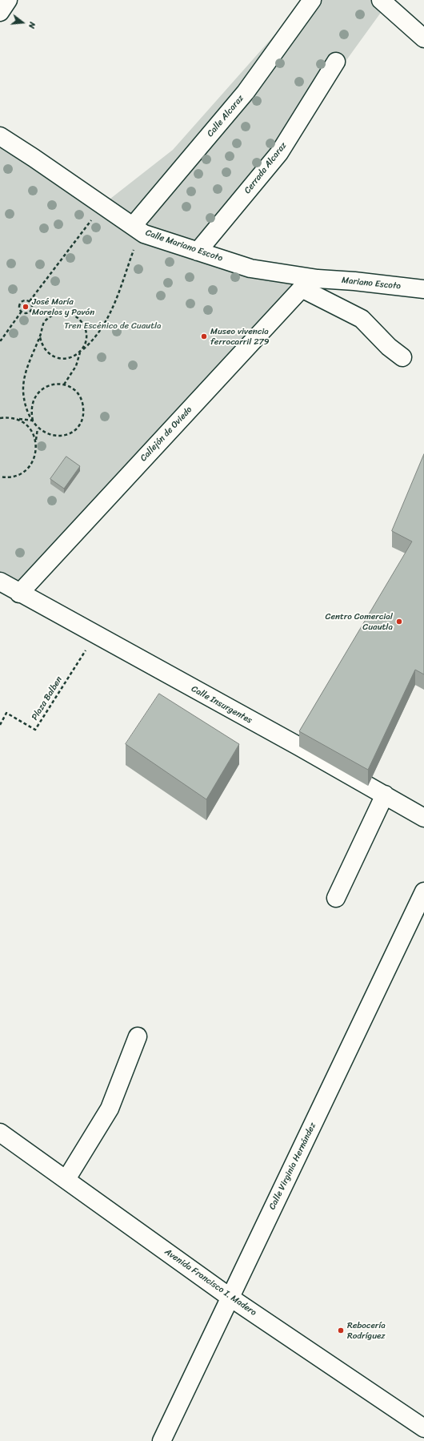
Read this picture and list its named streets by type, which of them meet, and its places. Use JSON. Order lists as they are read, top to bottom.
{
  "streets": {
    "street": [
      "Calle Alcaraz",
      "Cerrada Alcaraz",
      "Calle Mariano Escoto",
      "Mariano Escoto",
      "Callejón de Oviedo",
      "Calle Insurgentes",
      "Calle Virginia Hernández",
      "Avenida Francisco I. Madero"
    ],
    "path": ["Plaza Balben"]
  },
  "crossings": [
    ["Calle Alcaraz", "Calle Mariano Escoto"],
    ["Cerrada Alcaraz", "Calle Mariano Escoto"],
    ["Calle Mariano Escoto", "Mariano Escoto"],
    ["Calle Mariano Escoto", "Callejón de Oviedo"],
    ["Mariano Escoto", "Callejón de Oviedo"],
    ["Callejón de Oviedo", "Calle Insurgentes"],
    ["Plaza Balben", "Calle Insurgentes"],
    ["Calle Virginia Hernández", "Avenida Francisco I. Madero"]
  ],
  "parks": ["Tren Escénico de Cuautla"],
  "places": [
    "José María Morelos y Pavón",
    "Museo vivencia ferrocarril 279",
    "Centro Comercial Cuautla",
    "Rebocería Rodríguez"
  ],
  "north": "right"
}
